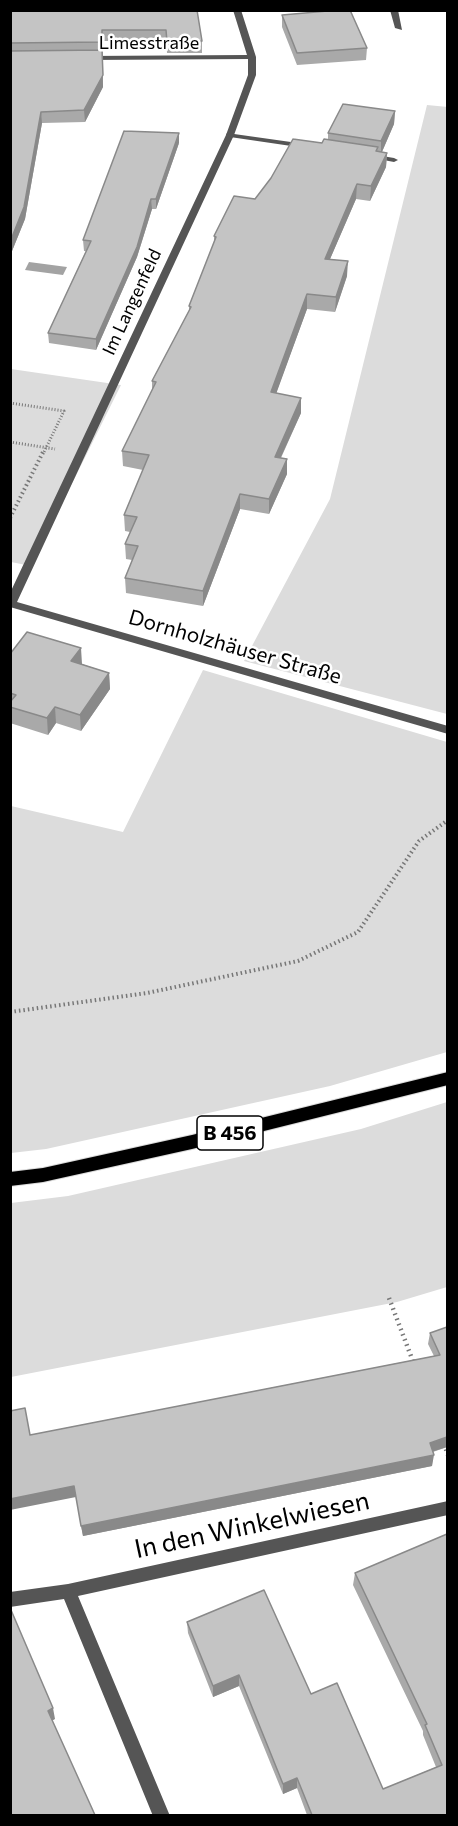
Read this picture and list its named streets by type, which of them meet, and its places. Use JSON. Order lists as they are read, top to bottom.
{
  "streets": {
    "main road": ["B 456"],
    "street": [
      "Limesstraße",
      "Im Langenfeld",
      "Dornholzhäuser Straße",
      "In den Winkelwiesen"
    ]
  },
  "crossings": [
    ["Limesstraße", "Im Langenfeld"],
    ["Im Langenfeld", "Dornholzhäuser Straße"]
  ]
}
